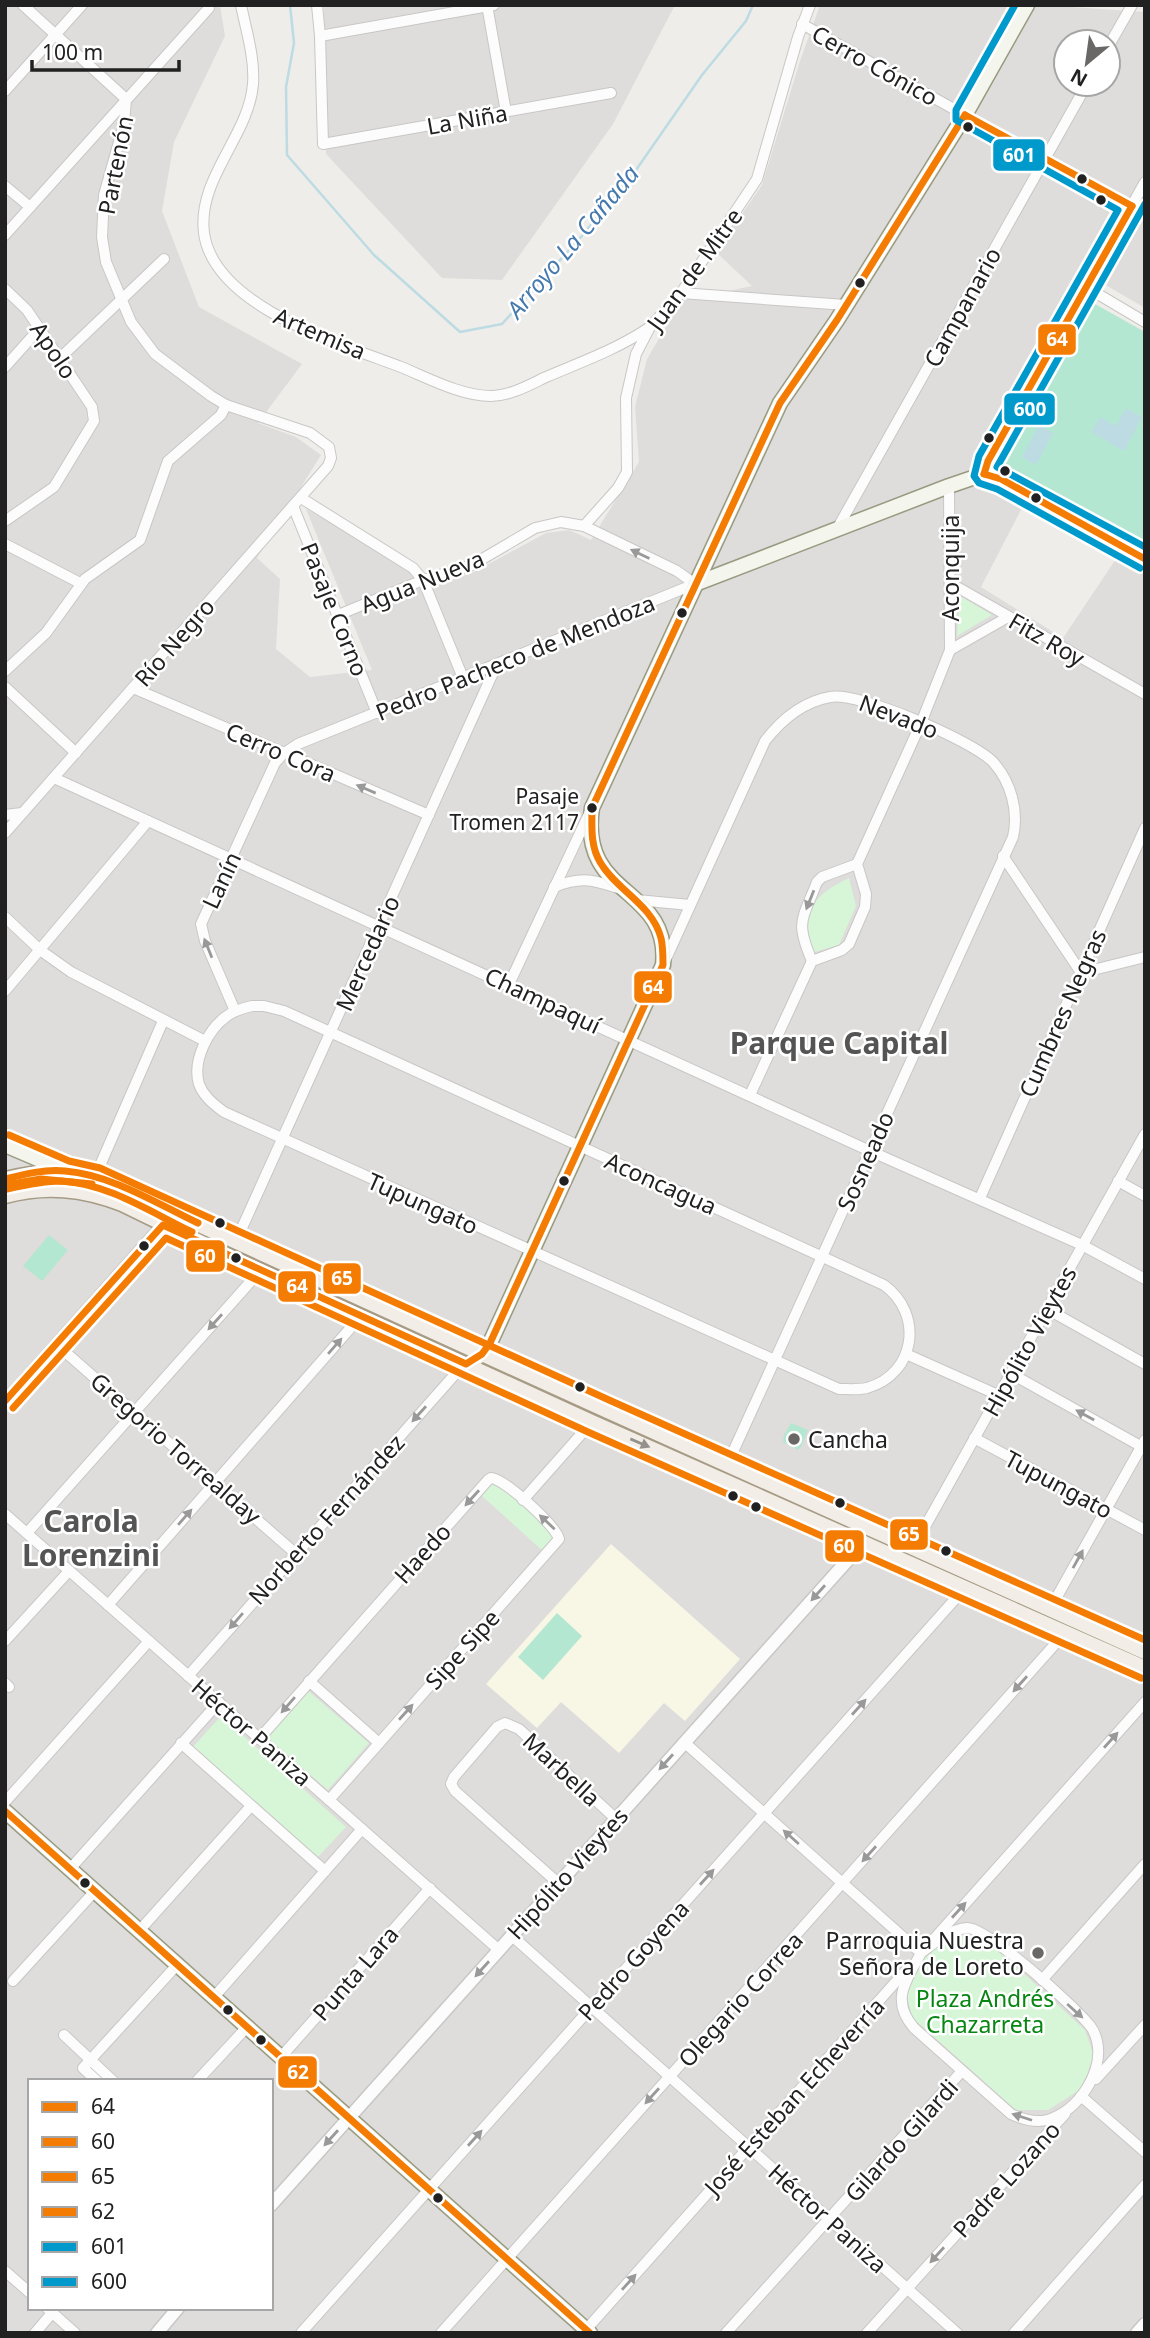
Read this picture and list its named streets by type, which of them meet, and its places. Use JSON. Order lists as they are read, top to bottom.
{
  "streets": {
    "main road": ["Pedro Pacheco de Mendoza"],
    "street": [
      "Cerro Cónico",
      "La Niña",
      "Partenón",
      "Juan de Mitre",
      "Campanario",
      "Artemisa",
      "Apolo",
      "Aconquija",
      "Agua Nueva",
      "Pasaje Corno",
      "Fitz Roy",
      "Río Negro",
      "Nevado",
      "Cerro Cora",
      "Lanín",
      "Mercedario",
      "Champaquí",
      "Cumbres Negras",
      "Sosneado",
      "Aconcagua",
      "Tupungato",
      "Hipólito Vieytes",
      "Gregorio Torrealday",
      "Norberto Fernández",
      "Haedo",
      "Sipe Sipe",
      "Héctor Paniza",
      "Marbella",
      "Pedro Goyena",
      "Punta Lara",
      "Olegario Correa",
      "José Esteban Echeverría",
      "Gilardo Gilardi",
      "Padre Lozano"
    ]
  },
  "crossings": [
    ["Cerro Cónico", "Juan de Mitre"],
    ["Cerro Cónico", "Campanario"],
    ["Partenón", "Río Negro"],
    ["Juan de Mitre", "Artemisa"],
    ["Juan de Mitre", "Agua Nueva"],
    ["Campanario", "Pedro Pacheco de Mendoza"],
    ["Aconquija", "Fitz Roy"],
    ["Aconquija", "Pedro Pacheco de Mendoza"],
    ["Aconquija", "Nevado"],
    ["Agua Nueva", "Pasaje Corno"],
    ["Agua Nueva", "Pedro Pacheco de Mendoza"],
    ["Pasaje Corno", "Río Negro"],
    ["Pasaje Corno", "Pedro Pacheco de Mendoza"],
    ["Río Negro", "Cerro Cora"],
    ["Río Negro", "Champaquí"],
    ["Pedro Pacheco de Mendoza", "Cerro Cora"],
    ["Pedro Pacheco de Mendoza", "Lanín"],
    ["Pedro Pacheco de Mendoza", "Mercedario"],
    ["Nevado", "Champaquí"],
    ["Nevado", "Sosneado"],
    ["Cerro Cora", "Lanín"],
    ["Cerro Cora", "Mercedario"],
    ["Lanín", "Mercedario"],
    ["Lanín", "Champaquí"],
    ["Lanín", "Aconcagua"],
    ["Lanín", "Tupungato"],
    ["Mercedario", "Champaquí"],
    ["Mercedario", "Aconcagua"],
    ["Mercedario", "Tupungato"],
    ["Champaquí", "Cumbres Negras"],
    ["Champaquí", "Sosneado"],
    ["Champaquí", "Hipólito Vieytes"],
    ["Sosneado", "Aconcagua"],
    ["Sosneado", "Tupungato"],
    ["Aconcagua", "Tupungato"],
    ["Tupungato", "Hipólito Vieytes"],
    ["Hipólito Vieytes", "Héctor Paniza"],
    ["Hipólito Vieytes", "Marbella"],
    ["Gregorio Torrealday", "Norberto Fernández"],
    ["Norberto Fernández", "Héctor Paniza"],
    ["Haedo", "Sipe Sipe"],
    ["Haedo", "Héctor Paniza"],
    ["Sipe Sipe", "Héctor Paniza"],
    ["Héctor Paniza", "Pedro Goyena"],
    ["Héctor Paniza", "Punta Lara"],
    ["Héctor Paniza", "Olegario Correa"],
    ["Héctor Paniza", "José Esteban Echeverría"],
    ["Héctor Paniza", "Gilardo Gilardi"],
    ["Héctor Paniza", "Padre Lozano"],
    ["José Esteban Echeverría", "Gilardo Gilardi"],
    ["José Esteban Echeverría", "Padre Lozano"],
    ["Gilardo Gilardi", "Padre Lozano"]
  ],
  "one_way": [
    "Cerro Cora",
    "Lanín",
    "Hipólito Vieytes",
    "Norberto Fernández",
    "Haedo",
    "Sipe Sipe",
    "Pedro Goyena",
    "Olegario Correa",
    "José Esteban Echeverría",
    "Padre Lozano"
  ],
  "districts": ["Parque Capital", "Carola Lorenzini"],
  "water": ["Arroyo La Cañada"],
  "parks": ["Plaza Andrés Chazarreta"],
  "places": ["Pasaje Tromen 2117", "Cancha", "Parroquia Nuestra Señora de Loreto"],
  "lines": [
    "transit line 601",
    "transit line 64",
    "transit line 600",
    "transit line 65",
    "transit line 60",
    "transit line 62"
  ],
  "legend": [
    "64",
    "60",
    "65",
    "62",
    "601",
    "600"
  ],
  "scale_bar": "100 m",
  "north": "bottom left"
}
